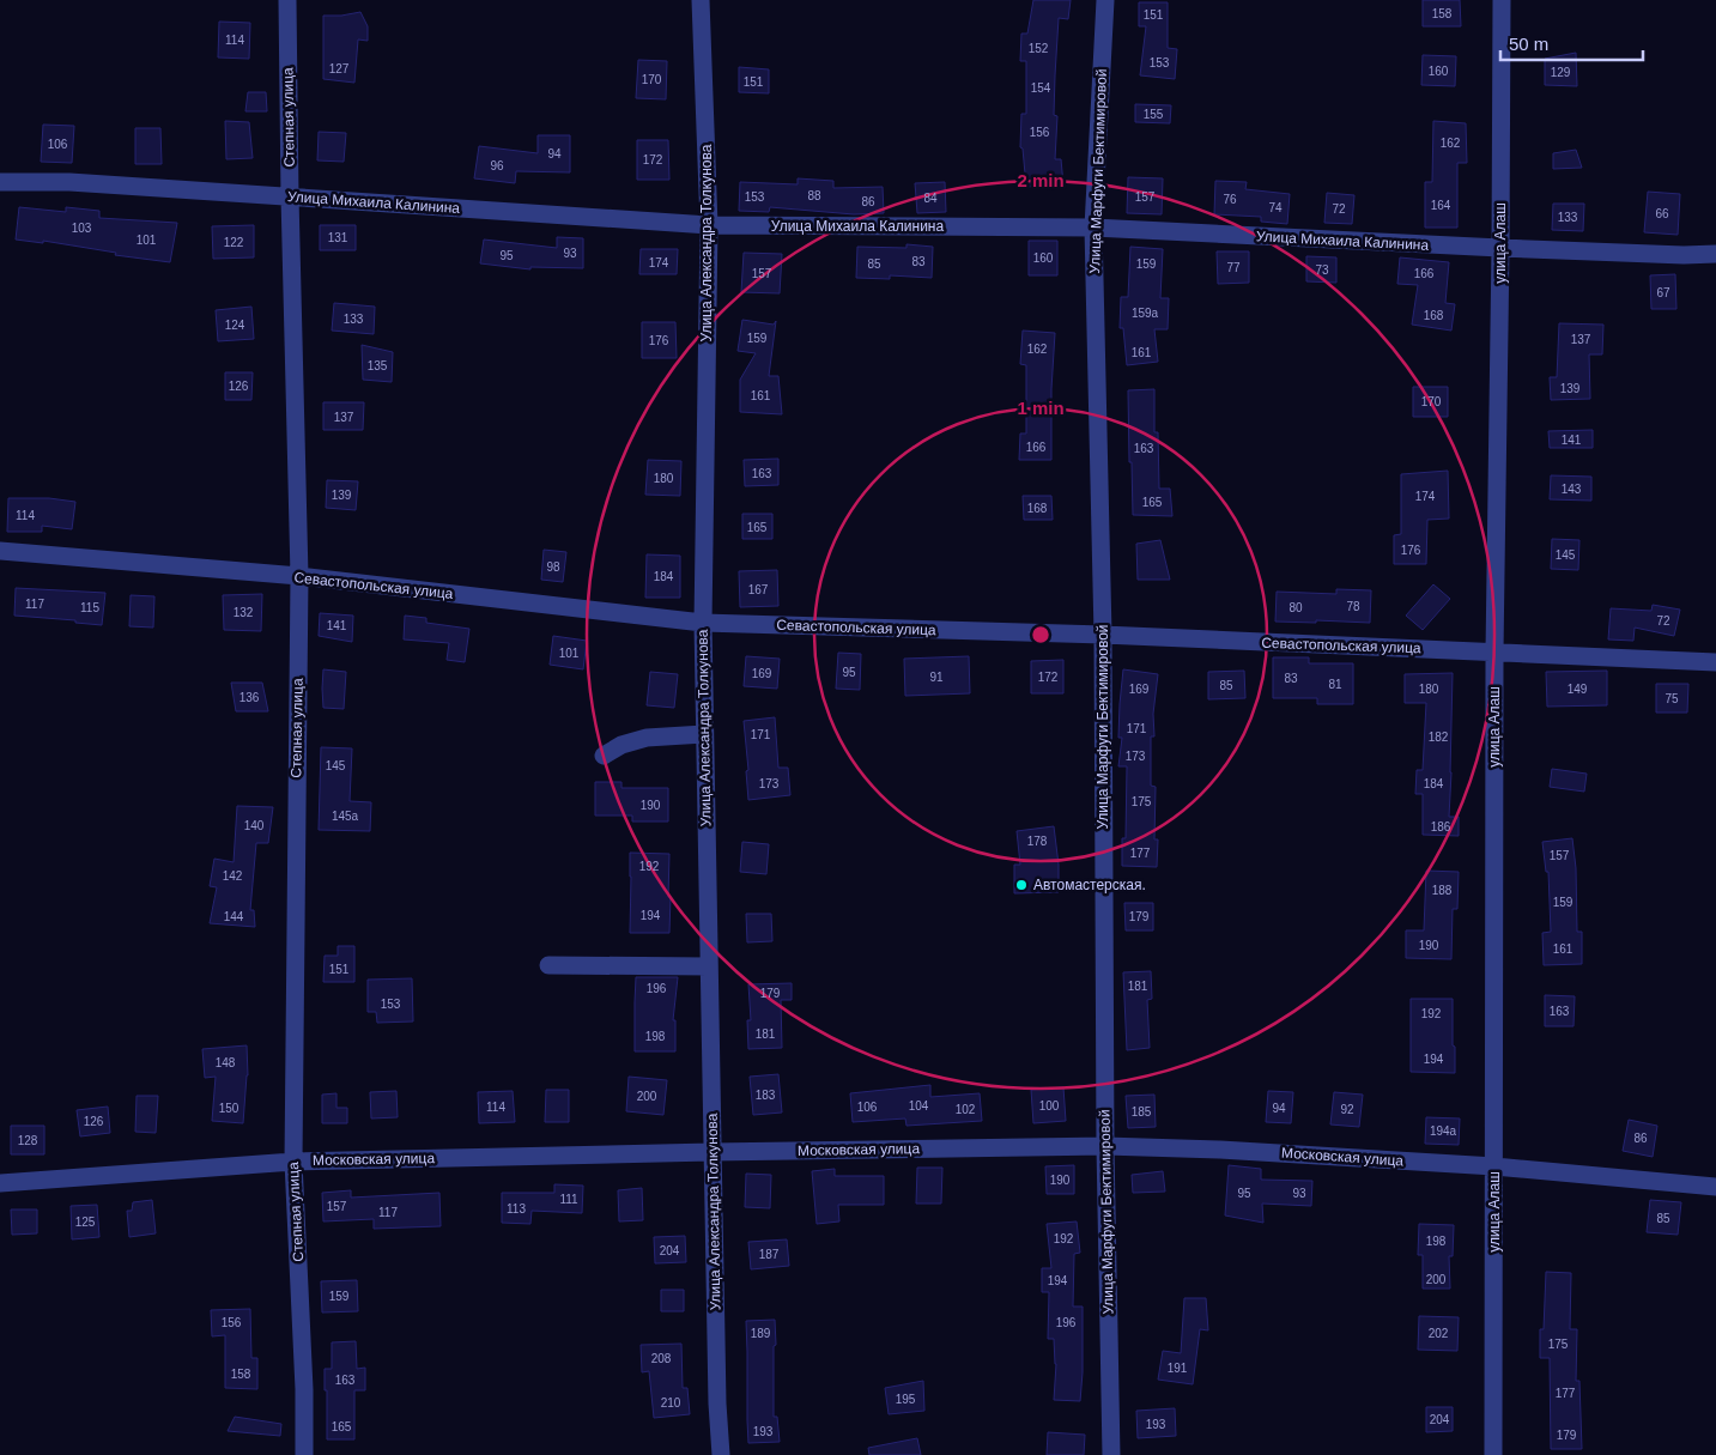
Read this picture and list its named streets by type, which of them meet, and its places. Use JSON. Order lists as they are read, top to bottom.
{
  "streets": {
    "street": [
      "Степная улица",
      "Улица Марфуги Бектимировой",
      "Улица Михаила Калинина",
      "Улица Александра Толкунова",
      "улица Алаш",
      "Севастопольская улица",
      "Московская улица"
    ]
  },
  "crossings": [
    ["Степная улица", "Улица Михаила Калинина"],
    ["Степная улица", "Севастопольская улица"],
    ["Степная улица", "Московская улица"],
    ["Улица Марфуги Бектимировой", "Улица Михаила Калинина"],
    ["Улица Марфуги Бектимировой", "Севастопольская улица"],
    ["Улица Марфуги Бектимировой", "Московская улица"],
    ["Улица Михаила Калинина", "Улица Александра Толкунова"],
    ["Улица Михаила Калинина", "улица Алаш"],
    ["Улица Александра Толкунова", "Севастопольская улица"],
    ["Улица Александра Толкунова", "Московская улица"],
    ["улица Алаш", "Севастопольская улица"],
    ["улица Алаш", "Московская улица"]
  ],
  "places": ["Автомастерская."],
  "house_numbers": [
    "158",
    "151",
    "114",
    "152",
    "153",
    "127",
    "160",
    "129",
    "170",
    "151",
    "154",
    "155",
    "156",
    "162",
    "106",
    "94",
    "172",
    "96",
    "88",
    "153",
    "157",
    "84",
    "76",
    "86",
    "164",
    "74",
    "72",
    "66",
    "133",
    "103",
    "131",
    "101",
    "122",
    "93",
    "95",
    "160",
    "83",
    "174",
    "85",
    "159",
    "77",
    "73",
    "157",
    "166",
    "67",
    "159а",
    "168",
    "133",
    "124",
    "159",
    "137",
    "176",
    "162",
    "161",
    "135",
    "126",
    "139",
    "161",
    "170",
    "137",
    "141",
    "166",
    "163",
    "163",
    "180",
    "143",
    "139",
    "174",
    "165",
    "168",
    "114",
    "165",
    "176",
    "145",
    "98",
    "184",
    "167",
    "117",
    "78",
    "115",
    "80",
    "132",
    "72",
    "141",
    "101",
    "95",
    "169",
    "91",
    "172",
    "83",
    "81",
    "85",
    "169",
    "180",
    "149",
    "136",
    "75",
    "171",
    "171",
    "182",
    "173",
    "145",
    "173",
    "184",
    "175",
    "190",
    "145а",
    "140",
    "186",
    "178",
    "177",
    "157",
    "192",
    "142",
    "188",
    "159",
    "194",
    "144",
    "179",
    "190",
    "161",
    "151",
    "181",
    "196",
    "179",
    "153",
    "163",
    "192",
    "181",
    "198",
    "194",
    "148",
    "183",
    "200",
    "104",
    "100",
    "114",
    "106",
    "150",
    "94",
    "102",
    "92",
    "185",
    "126",
    "194а",
    "86",
    "128",
    "190",
    "95",
    "93",
    "111",
    "157",
    "113",
    "117",
    "85",
    "125",
    "192",
    "198",
    "204",
    "187",
    "200",
    "194",
    "159",
    "156",
    "196",
    "189",
    "202",
    "175",
    "208",
    "191",
    "158",
    "163",
    "177",
    "195",
    "210",
    "204",
    "193",
    "165",
    "193",
    "179"
  ],
  "scale_bar": "50 m",
  "rings": ["2 min", "1 min"]
}
